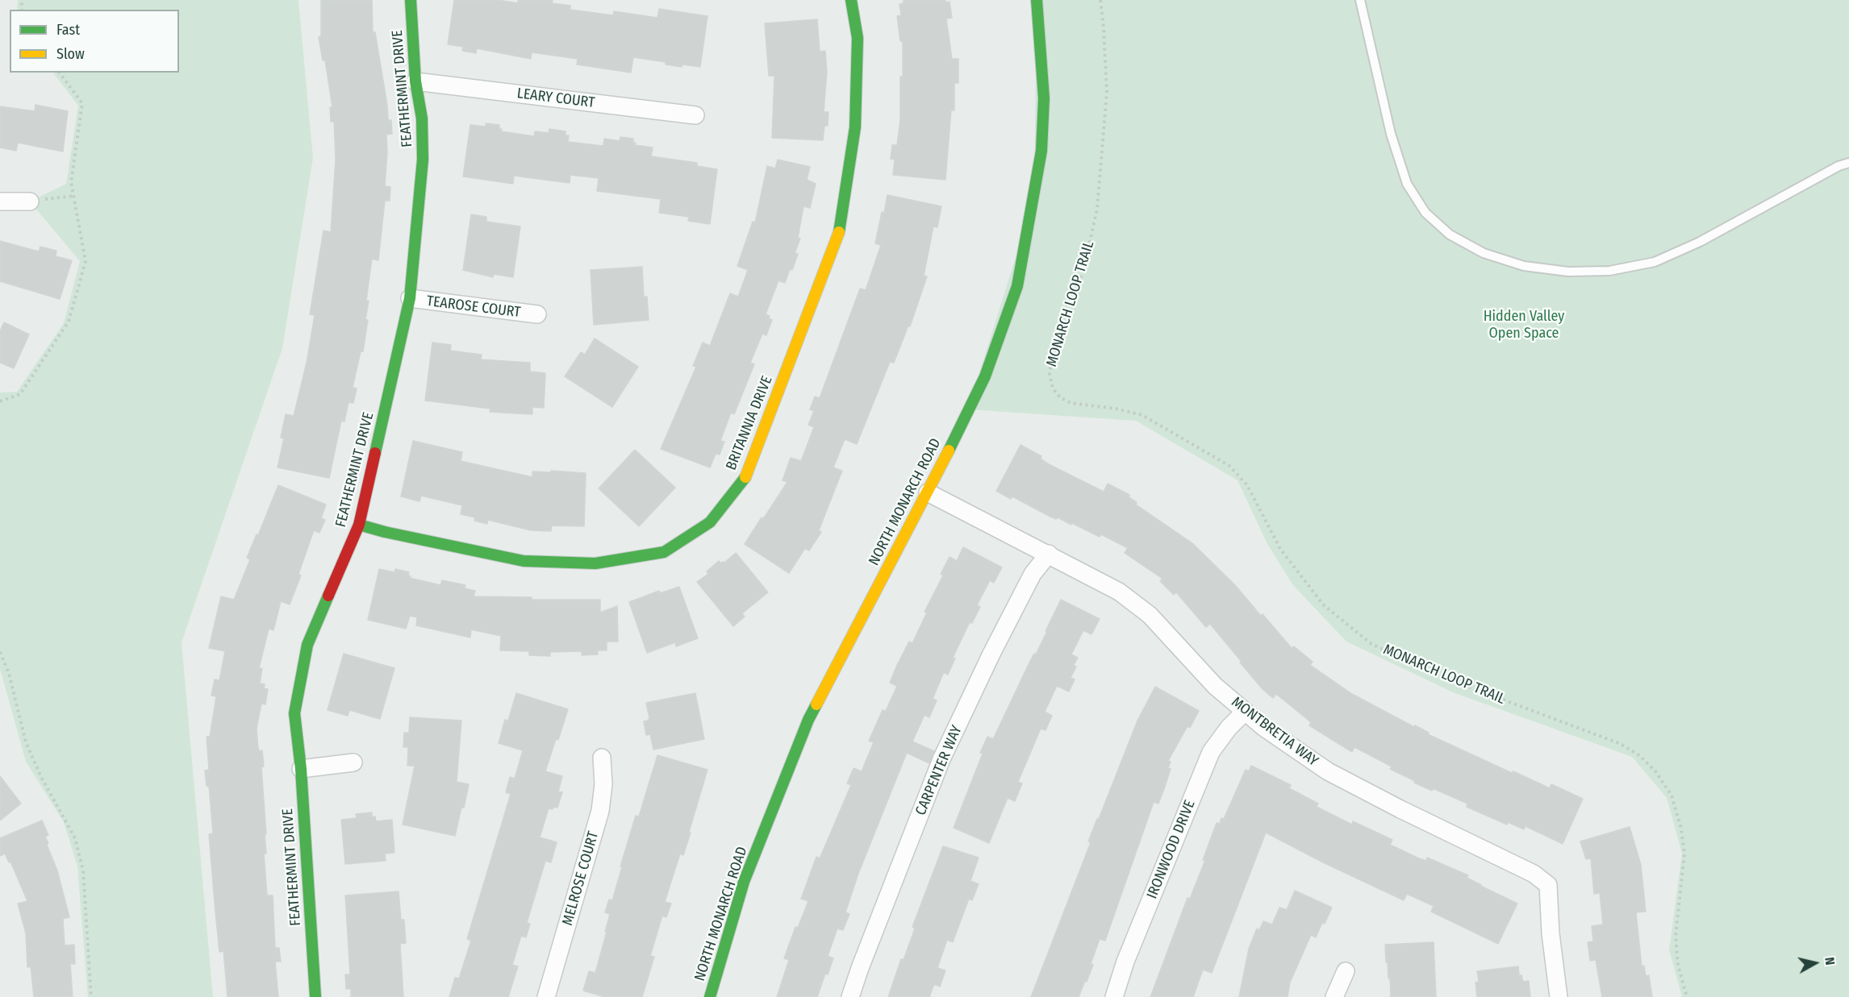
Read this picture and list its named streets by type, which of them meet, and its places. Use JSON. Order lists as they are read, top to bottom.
{
  "streets": {
    "street": [
      "FEATHERMINT DRIVE",
      "LEARY COURT",
      "TEAROSE COURT",
      "BRITANNIA DRIVE",
      "NORTH MONARCH ROAD",
      "MONTBRETIA WAY",
      "CARPENTER WAY",
      "IRONWOOD DRIVE",
      "MELROSE COURT"
    ],
    "path": ["MONARCH LOOP TRAIL"]
  },
  "crossings": [
    ["FEATHERMINT DRIVE", "LEARY COURT"],
    ["FEATHERMINT DRIVE", "TEAROSE COURT"],
    ["FEATHERMINT DRIVE", "BRITANNIA DRIVE"],
    ["NORTH MONARCH ROAD", "MONTBRETIA WAY"],
    ["MONTBRETIA WAY", "CARPENTER WAY"],
    ["MONTBRETIA WAY", "IRONWOOD DRIVE"]
  ],
  "parks": ["Hidden Valley Open Space"],
  "legend": ["Fast", "Slow"],
  "north": "right"
}
